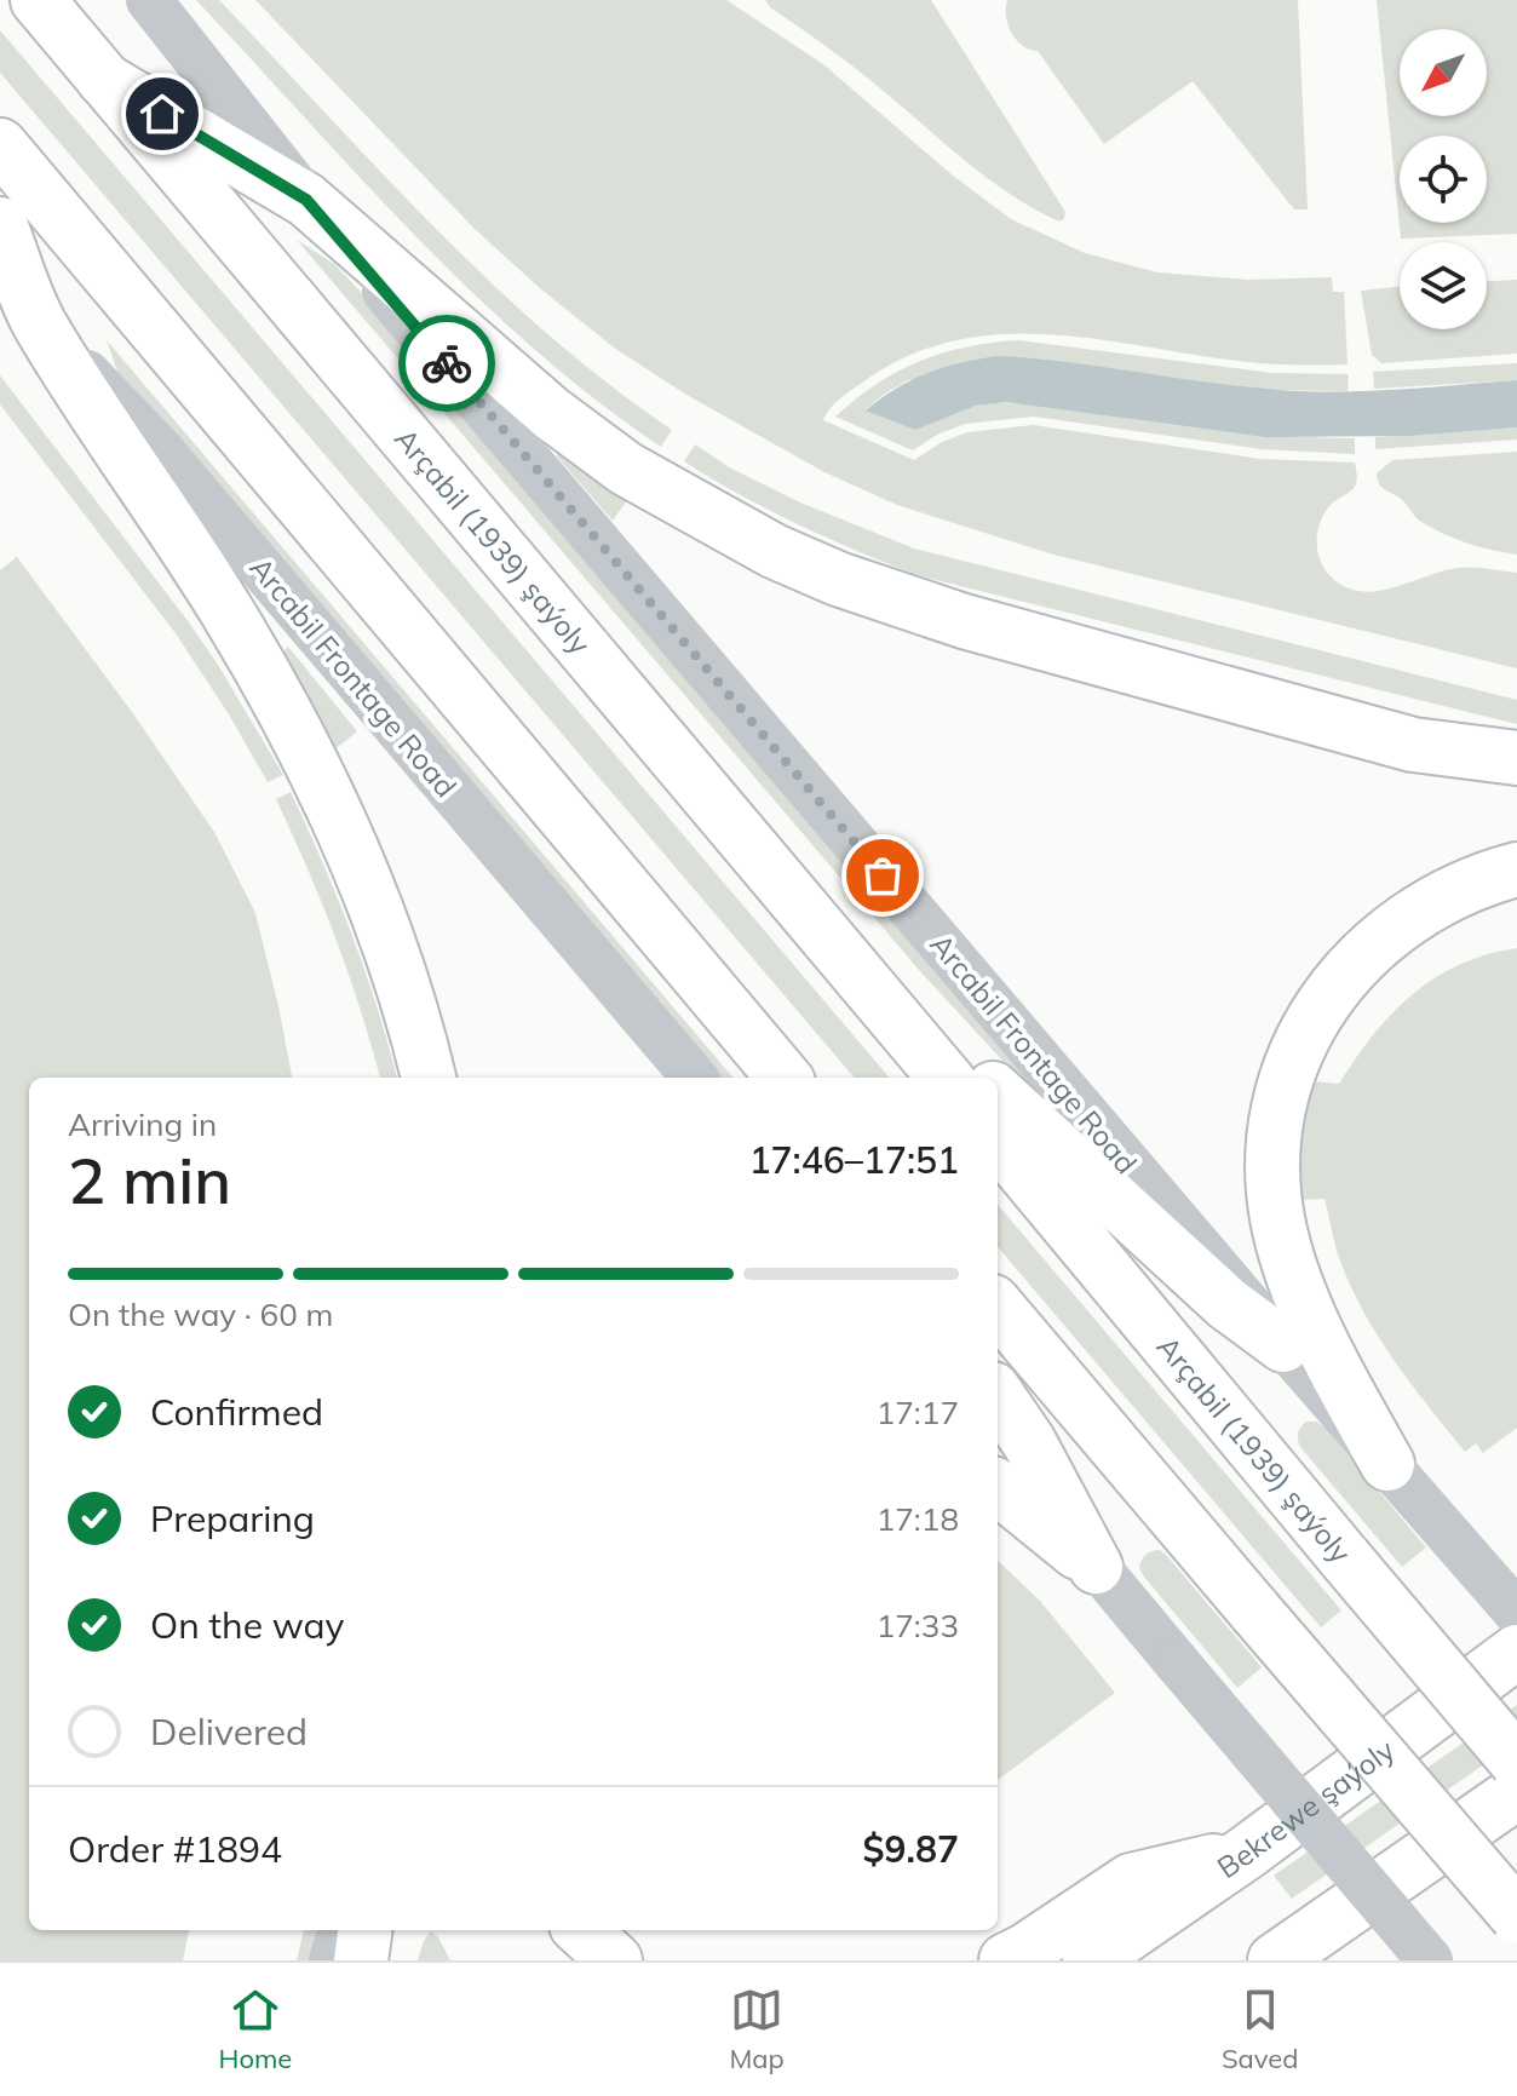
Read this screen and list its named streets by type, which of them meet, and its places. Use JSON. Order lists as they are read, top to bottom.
{
  "streets": {
    "main road": ["Arçabil (1939) şaýoly", "Bekrewe şaýoly"],
    "street": ["Arcabil Frontage Road"]
  },
  "north": "bottom left",
  "page": {
    "heading": ["2 min", "Arriving in", "17:46–17:51"],
    "panel": ["Order #1894", "$9.87"],
    "bar": "On the way · 60 m",
    "list": [
      ["Confirmed", "17:17"],
      ["Preparing", "17:18"],
      ["On the way", "17:33"],
      "Delivered"
    ],
    "tabs": ["Home", "Map", "Saved"]
  }
}
